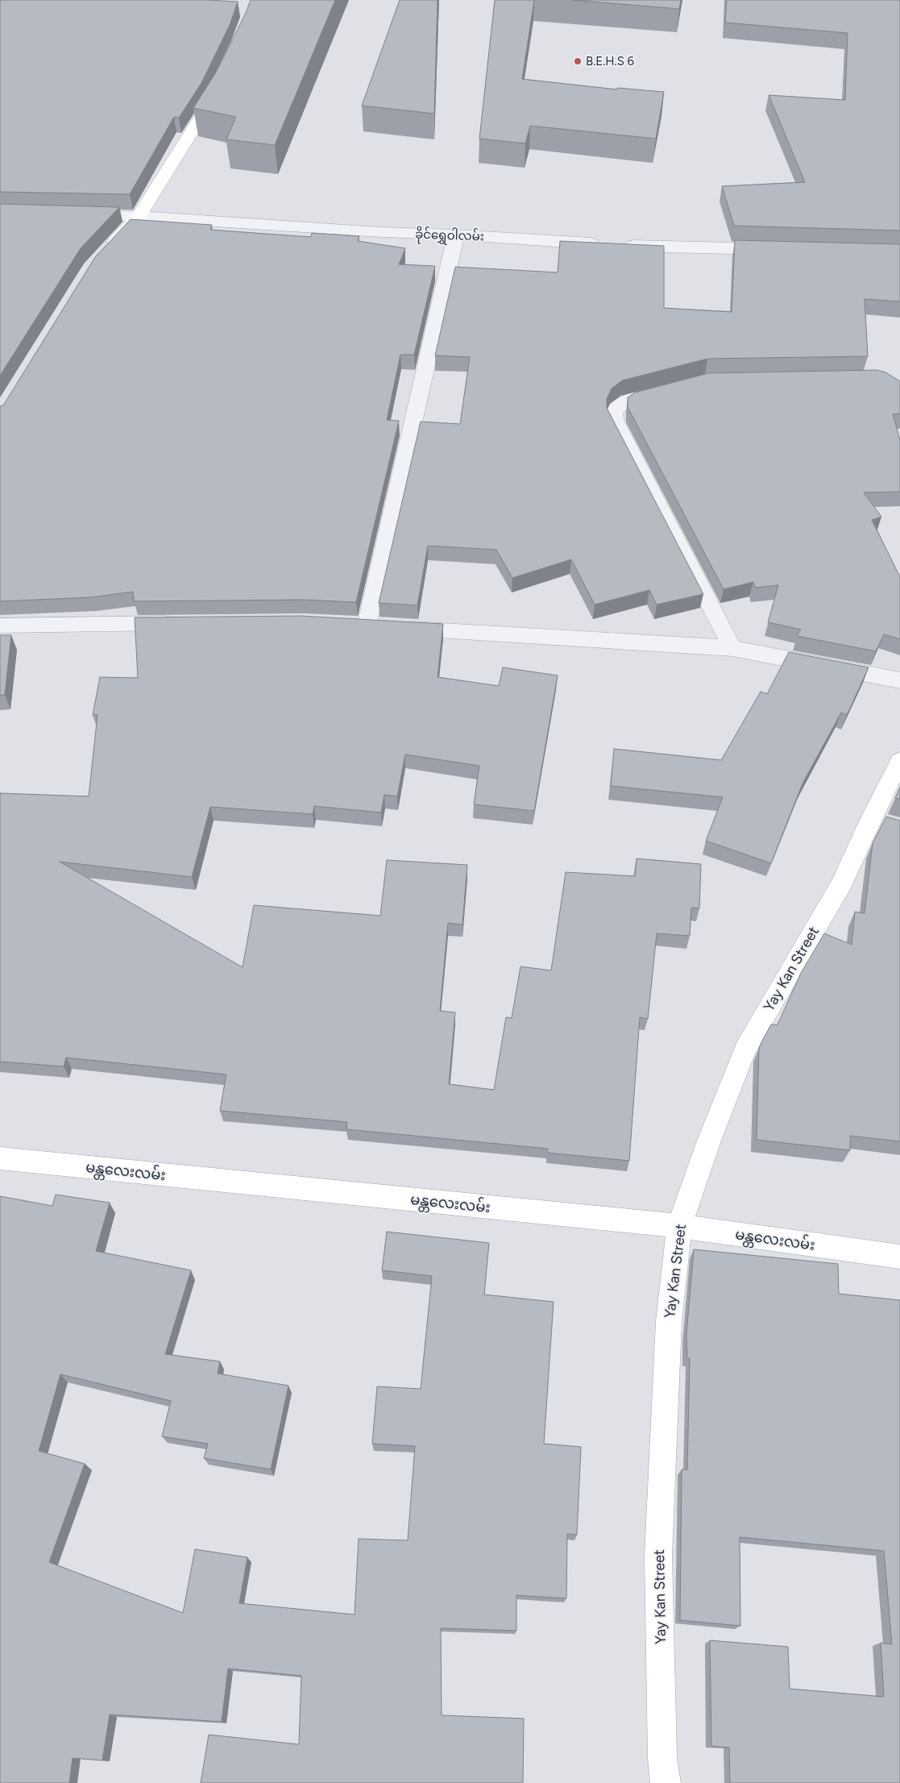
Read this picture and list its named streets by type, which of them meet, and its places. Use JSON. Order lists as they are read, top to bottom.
{
  "streets": {
    "main road": ["Yay Kan Street", "မန္တလေးလမ်း"],
    "street": ["ခိုင်ရွှေဝါလမ်း"]
  },
  "crossings": [
    ["Yay Kan Street", "မန္တလေးလမ်း"]
  ],
  "places": ["B.E.H.S 6"]
}
